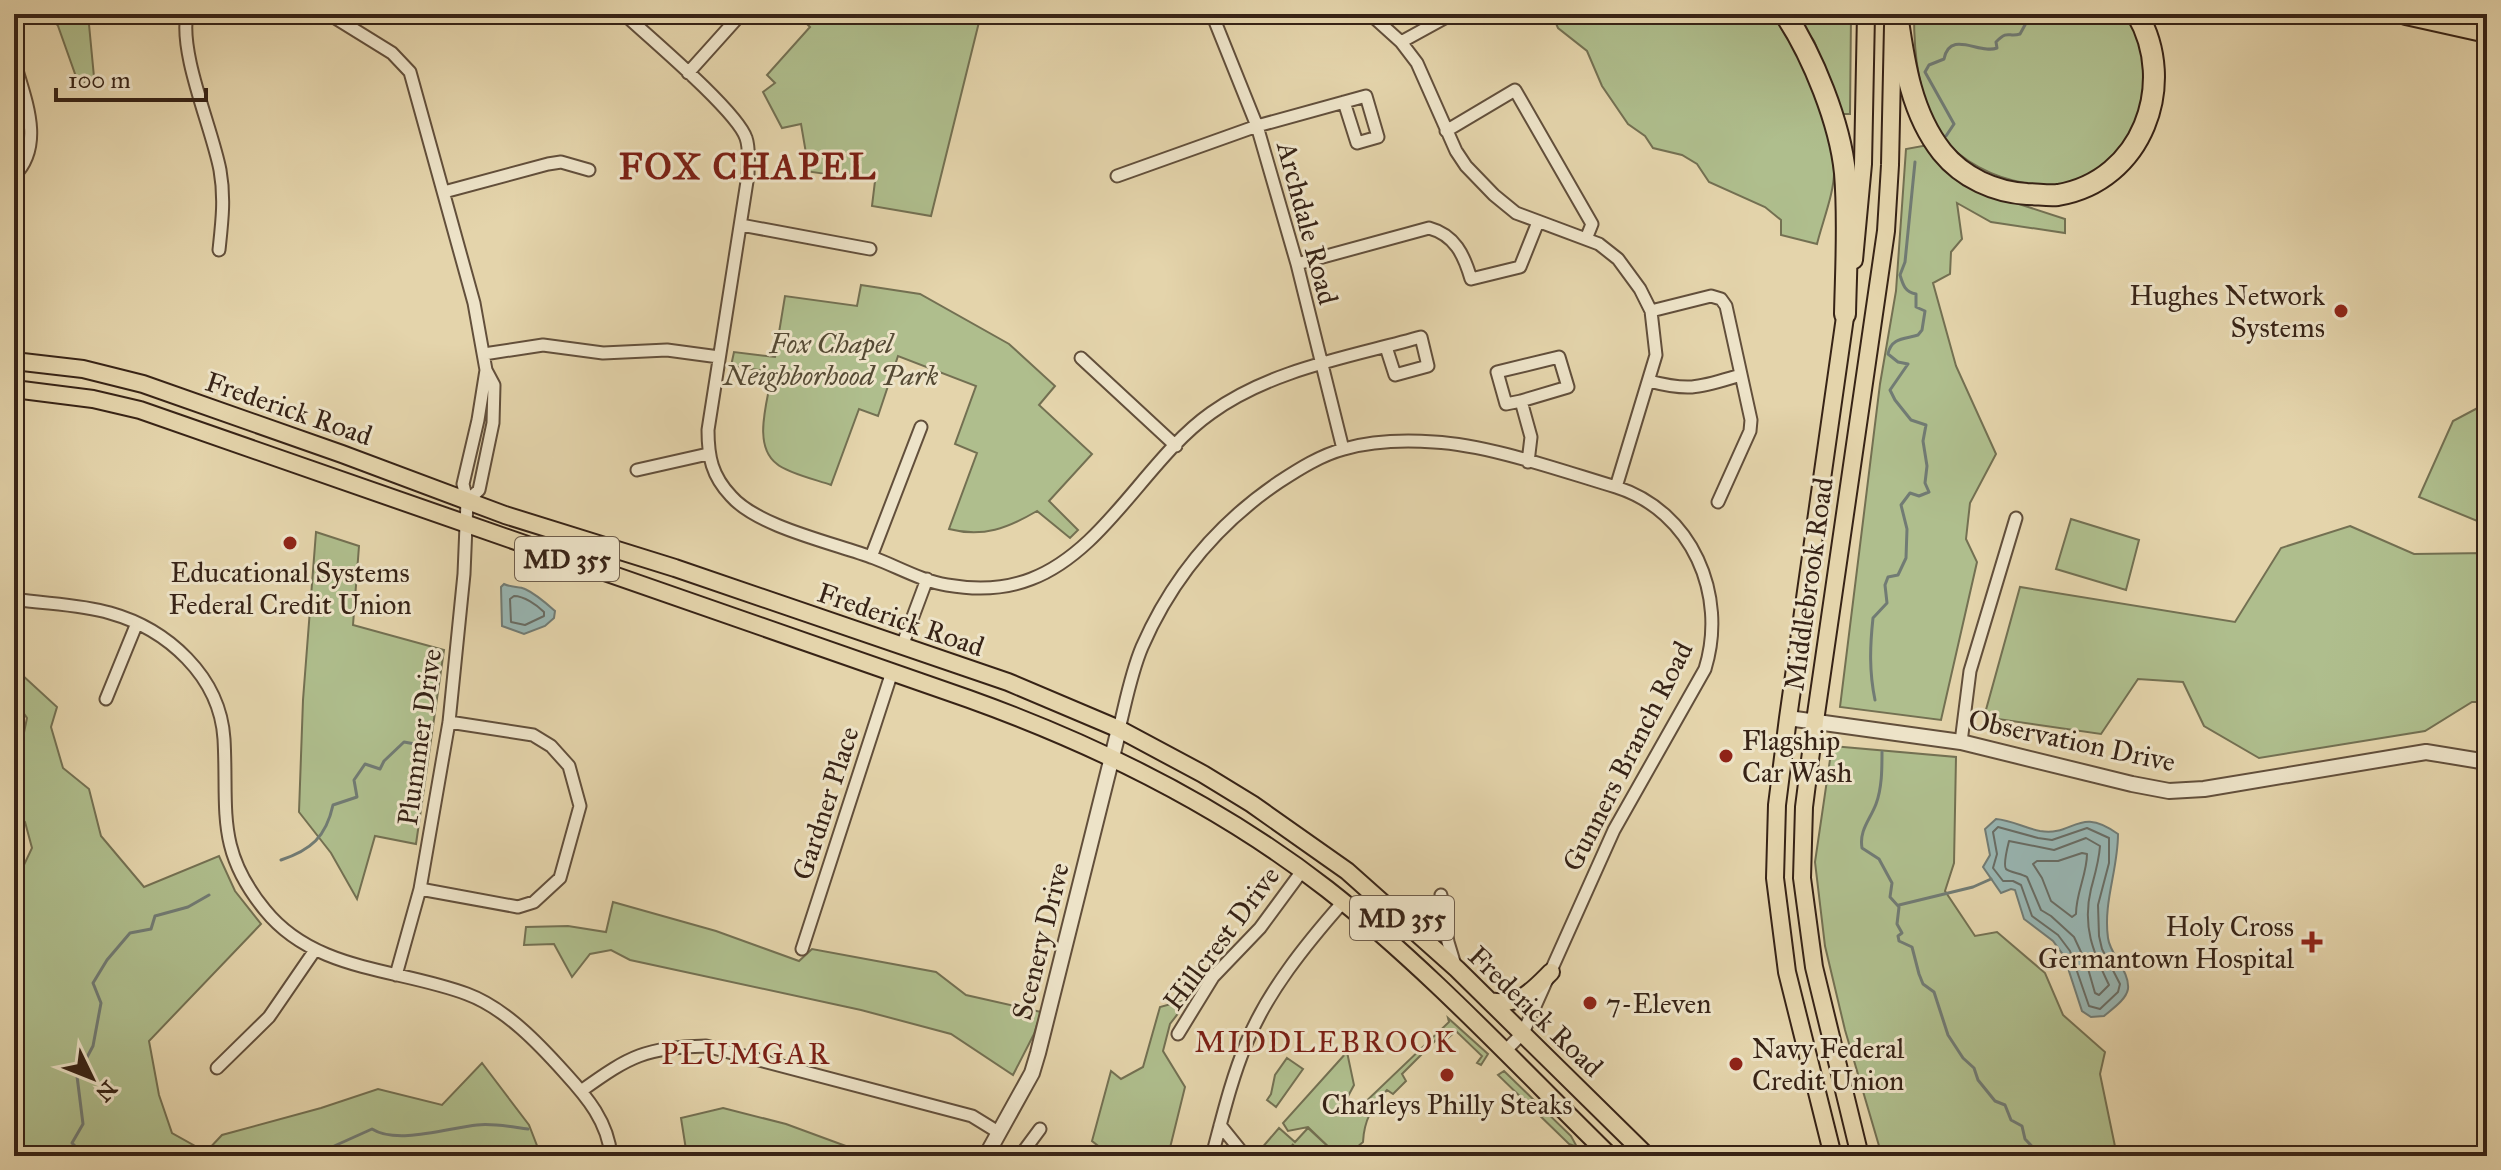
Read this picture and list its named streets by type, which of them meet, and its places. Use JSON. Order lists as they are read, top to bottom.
{
  "streets": {
    "main road": ["Frederick Road", "MD 355", "Middlebrook Road"],
    "street": [
      "Archdale Road",
      "Plummer Drive",
      "Observation Drive",
      "Gunners Branch Road",
      "Gardner Place",
      "Hillcrest Drive",
      "Scenery Drive"
    ]
  },
  "crossings": [
    ["Archdale Road", "Gunners Branch Road"],
    ["Frederick Road", "Plummer Drive"],
    ["Frederick Road", "Gunners Branch Road"],
    ["Frederick Road", "Gardner Place"],
    ["Frederick Road", "Hillcrest Drive"],
    ["Frederick Road", "Scenery Drive"],
    ["Middlebrook Road", "Observation Drive"],
    ["Gunners Branch Road", "Scenery Drive"]
  ],
  "districts": ["FOX CHAPEL", "MIDDLEBROOK", "PLUMGAR"],
  "parks": ["Fox Chapel Neighborhood Park"],
  "places": {
    "other": [
      "Hughes Network Systems",
      "Educational Systems Federal Credit Union",
      "Flagship Car Wash",
      "7-Eleven",
      "Navy Federal Credit Union",
      "Charleys Philly Steaks"
    ],
    "health": ["Holy Cross Germantown Hospital"]
  },
  "scale_bar": "100 m",
  "north": "bottom right"
}
